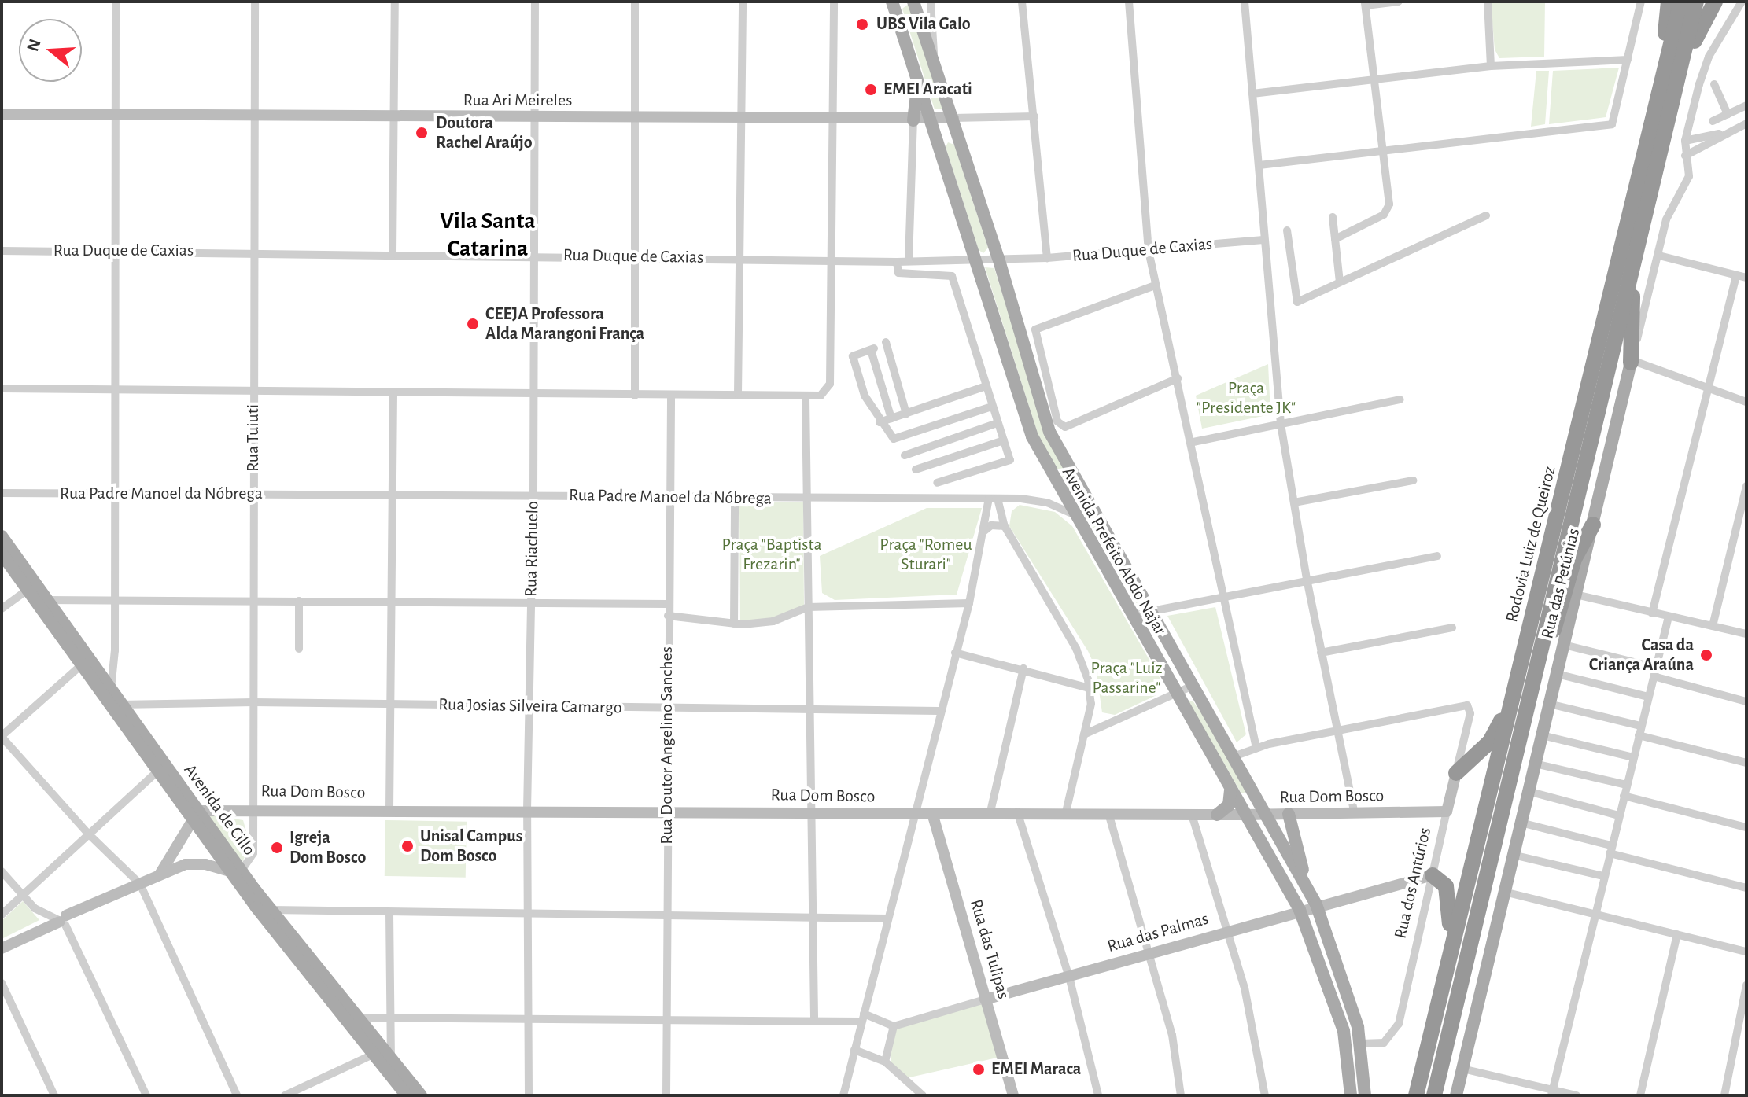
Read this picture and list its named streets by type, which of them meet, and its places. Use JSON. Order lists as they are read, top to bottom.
{
  "streets": {
    "highway": ["Rodovia Luiz de Queiroz"],
    "main road": [
      "Rua Ari Meireles",
      "Avenida Prefeito Abdo Najar",
      "Rua das Petúnias",
      "Rua Dom Bosco",
      "Avenida de Cillo",
      "Rua dos Antúrios",
      "Rua das Palmas",
      "Rua das Tulipas"
    ],
    "street": [
      "Rua Duque de Caxias",
      "Rua Tuiuti",
      "Rua Padre Manoel da Nóbrega",
      "Rua Riachuelo",
      "Rua Josias Silveira Camargo",
      "Rua Doutor Angelino Sanches"
    ]
  },
  "crossings": [
    ["Rua Ari Meireles", "Rua Tuiuti"],
    ["Rua Ari Meireles", "Rua Riachuelo"],
    ["Rua Ari Meireles", "Avenida Prefeito Abdo Najar"],
    ["Rua Duque de Caxias", "Rua Tuiuti"],
    ["Rua Duque de Caxias", "Rua Riachuelo"],
    ["Rua Duque de Caxias", "Avenida Prefeito Abdo Najar"],
    ["Rua Tuiuti", "Rua Padre Manoel da Nóbrega"],
    ["Rua Tuiuti", "Rua Josias Silveira Camargo"],
    ["Rua Tuiuti", "Rua Dom Bosco"],
    ["Rua Tuiuti", "Avenida de Cillo"],
    ["Rua Padre Manoel da Nóbrega", "Rua Riachuelo"],
    ["Rua Padre Manoel da Nóbrega", "Avenida Prefeito Abdo Najar"],
    ["Rua Padre Manoel da Nóbrega", "Rua Doutor Angelino Sanches"],
    ["Rua Riachuelo", "Rua Josias Silveira Camargo"],
    ["Rua Riachuelo", "Rua Dom Bosco"],
    ["Avenida Prefeito Abdo Najar", "Rua Dom Bosco"],
    ["Avenida Prefeito Abdo Najar", "Rua dos Antúrios"],
    ["Avenida Prefeito Abdo Najar", "Rua das Palmas"],
    ["Rua Josias Silveira Camargo", "Rua Doutor Angelino Sanches"],
    ["Rua Josias Silveira Camargo", "Avenida de Cillo"],
    ["Rua Doutor Angelino Sanches", "Rua Dom Bosco"],
    ["Rua Dom Bosco", "Avenida de Cillo"],
    ["Rua Dom Bosco", "Rua dos Antúrios"],
    ["Rua Dom Bosco", "Rua das Tulipas"],
    ["Rua dos Antúrios", "Rua das Palmas"],
    ["Rua das Palmas", "Rua das Tulipas"]
  ],
  "districts": ["Vila Santa Catarina"],
  "parks": [
    "Praça \"Presidente JK\"",
    "Praça \"Baptista Frezarin\"",
    "Praça \"Romeu Sturari\"",
    "Praça \"Luiz Passarine\""
  ],
  "places": [
    "UBS Vila Galo",
    "EMEI Aracati",
    "Doutora Rachel Araújo",
    "CEEJA Professora Alda Marangoni França",
    "Casa da Criança Araúna",
    "Unisal Campus Dom Bosco",
    "Igreja Dom Bosco",
    "EMEI Maraca"
  ],
  "north": "left"
}
